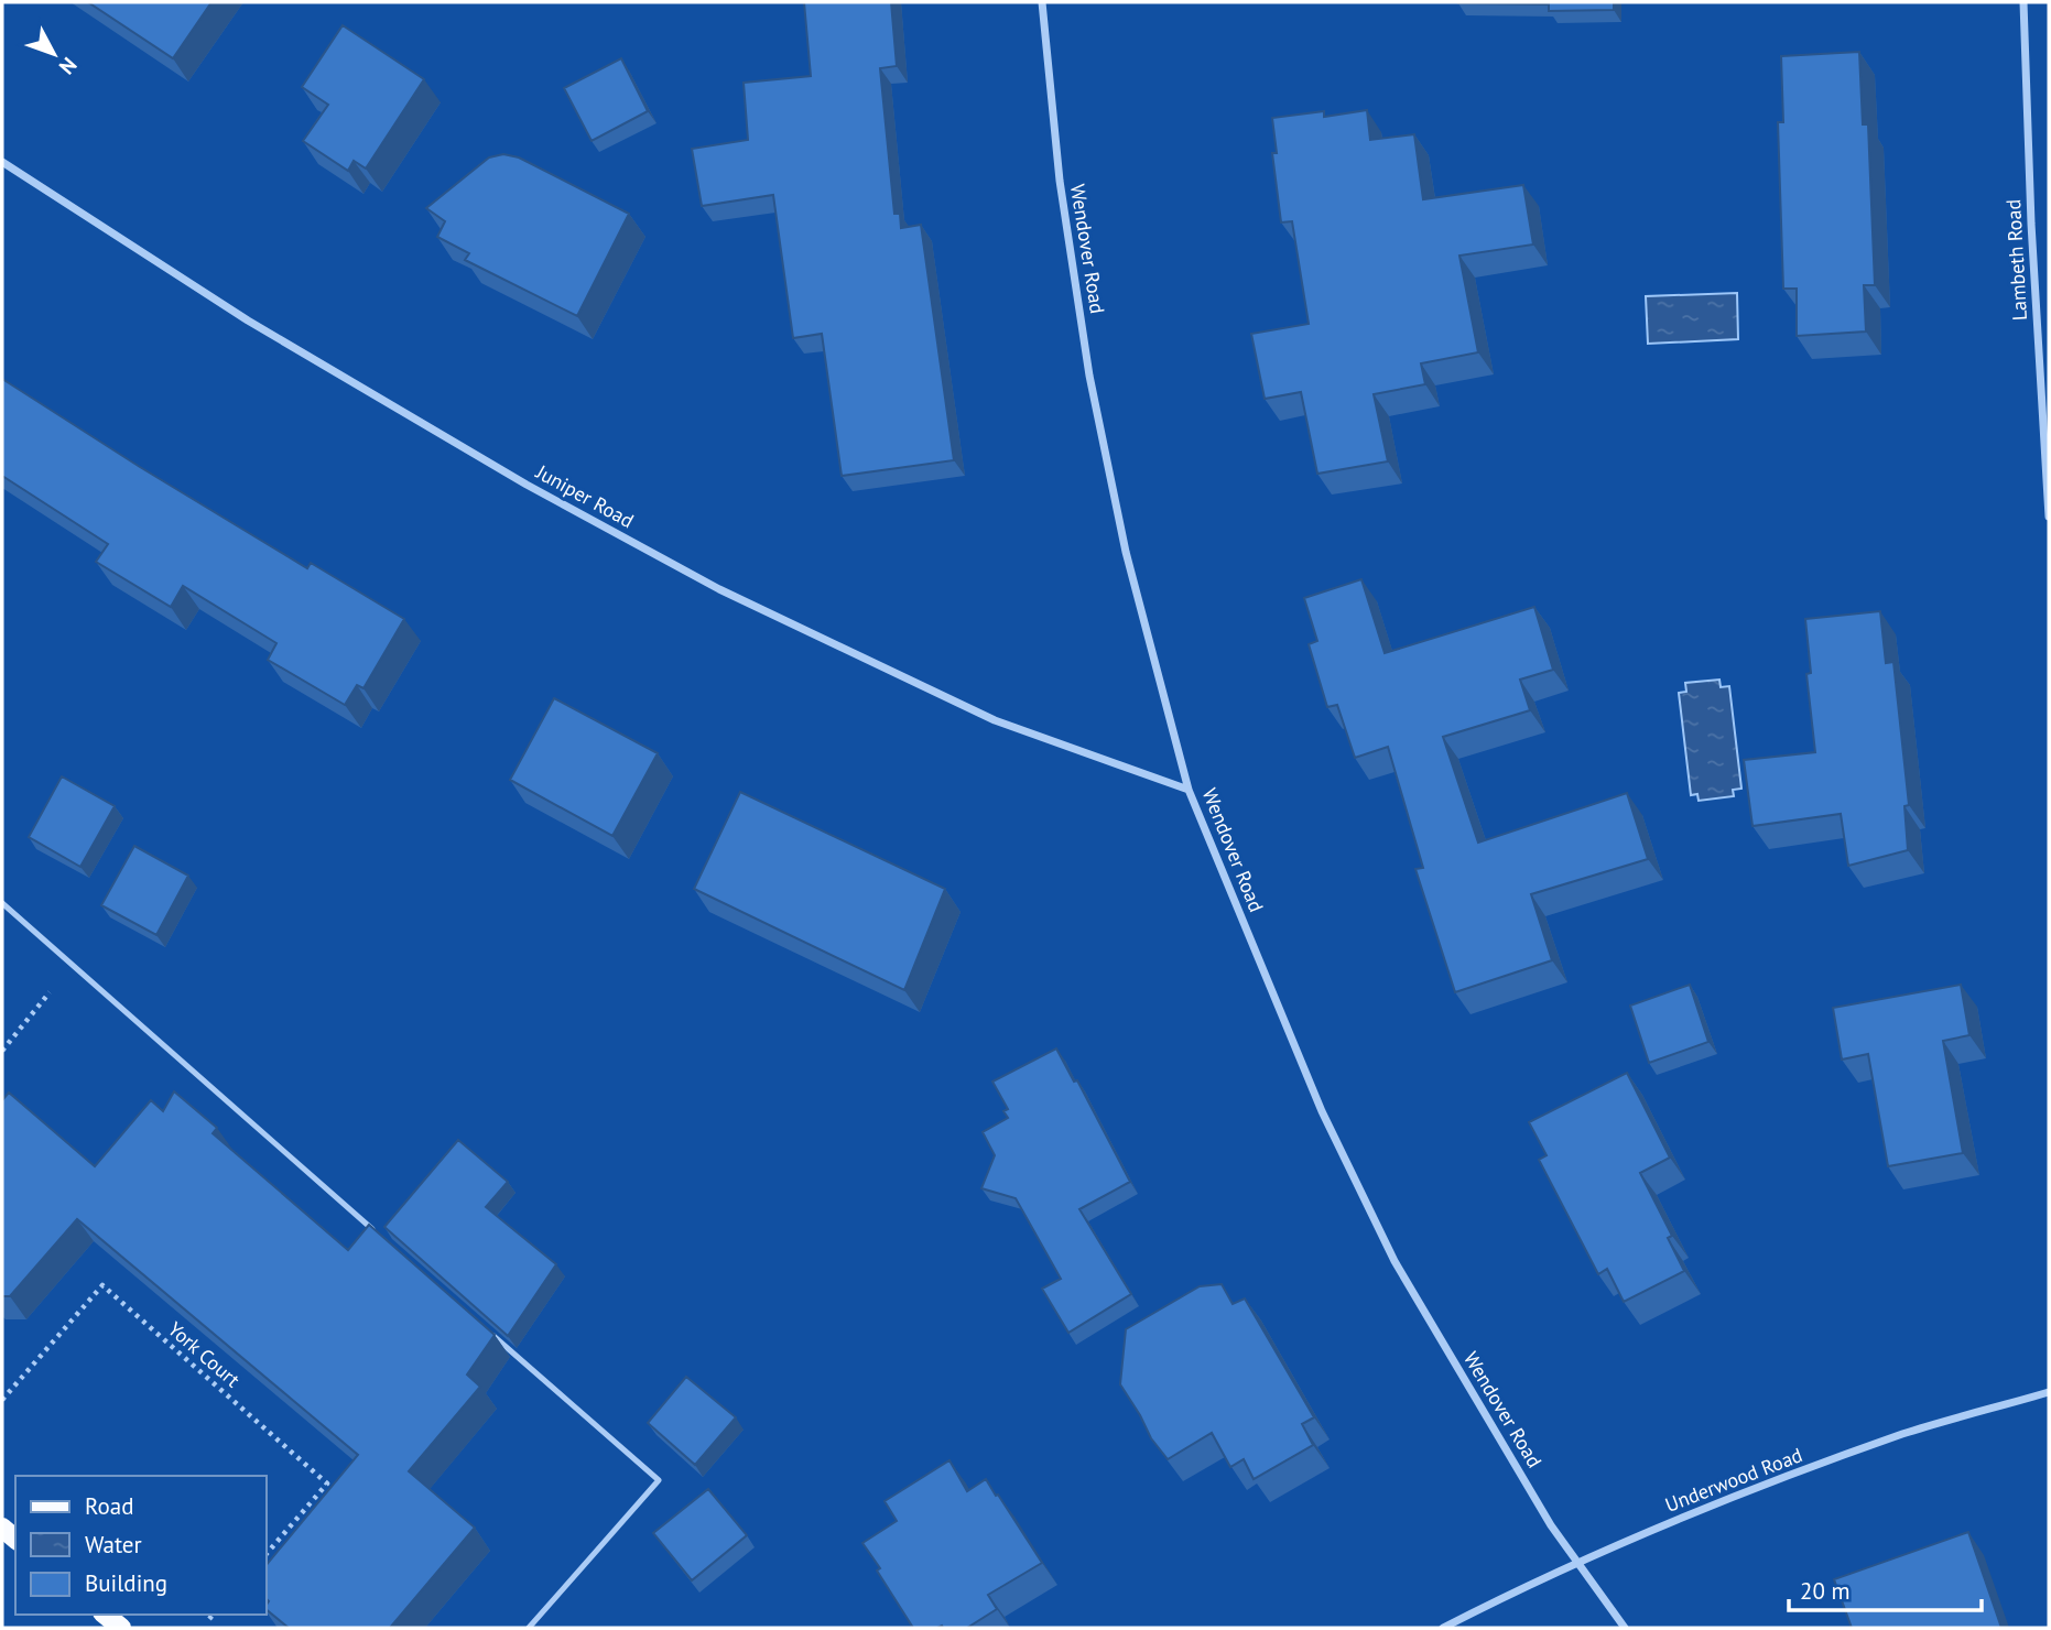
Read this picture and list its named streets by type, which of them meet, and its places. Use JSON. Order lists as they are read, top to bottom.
{
  "streets": {
    "street": [
      "Wendover Road",
      "Lambeth Road",
      "Juniper Road",
      "Underwood Road"
    ],
    "path": ["York Court"]
  },
  "crossings": [
    ["Wendover Road", "Juniper Road"],
    ["Wendover Road", "Underwood Road"]
  ],
  "legend": ["Road", "Water", "Building"],
  "scale_bar": "20 m",
  "north": "bottom right"
}
